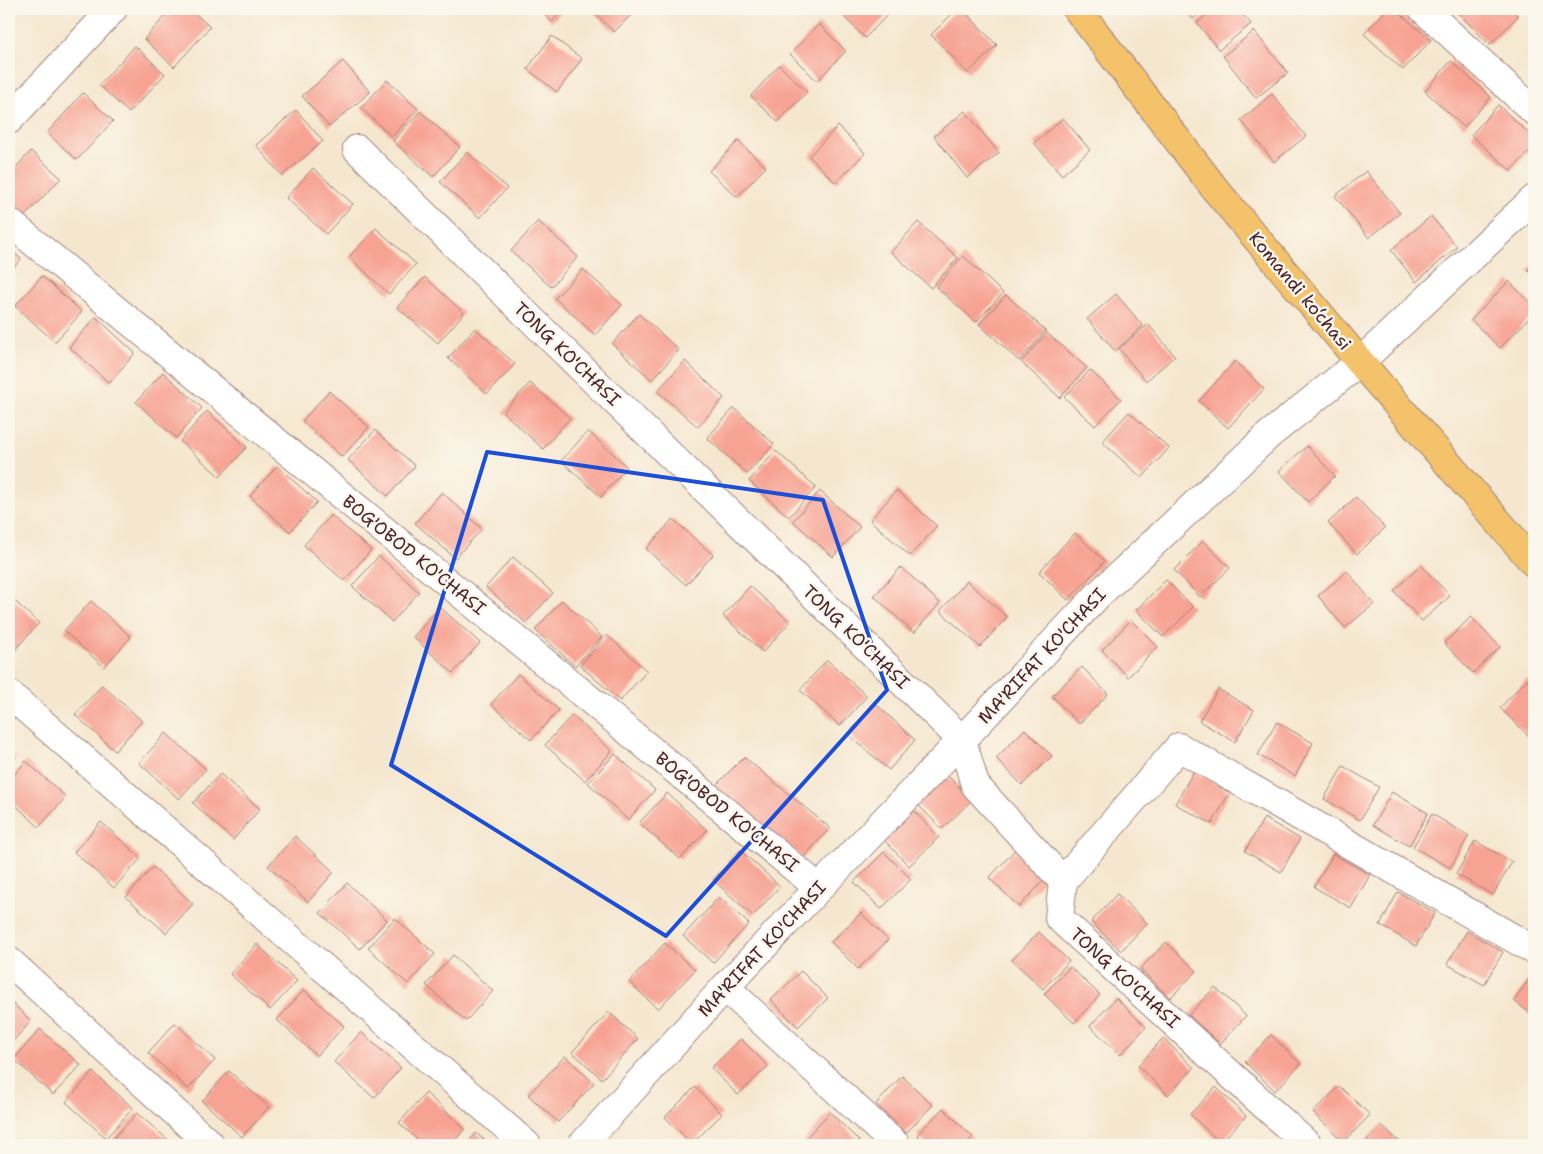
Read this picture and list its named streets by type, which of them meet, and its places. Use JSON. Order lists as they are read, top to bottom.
{
  "streets": {
    "main road": ["Komandi ko‘chasi"],
    "street": ["TONG KO'CHASI", "BOG'OBOD KO'CHASI", "MA'RIFAT KO'CHASI"]
  },
  "crossings": [
    ["Komandi ko‘chasi", "MA'RIFAT KO'CHASI"],
    ["TONG KO'CHASI", "MA'RIFAT KO'CHASI"],
    ["BOG'OBOD KO'CHASI", "MA'RIFAT KO'CHASI"]
  ]
}
